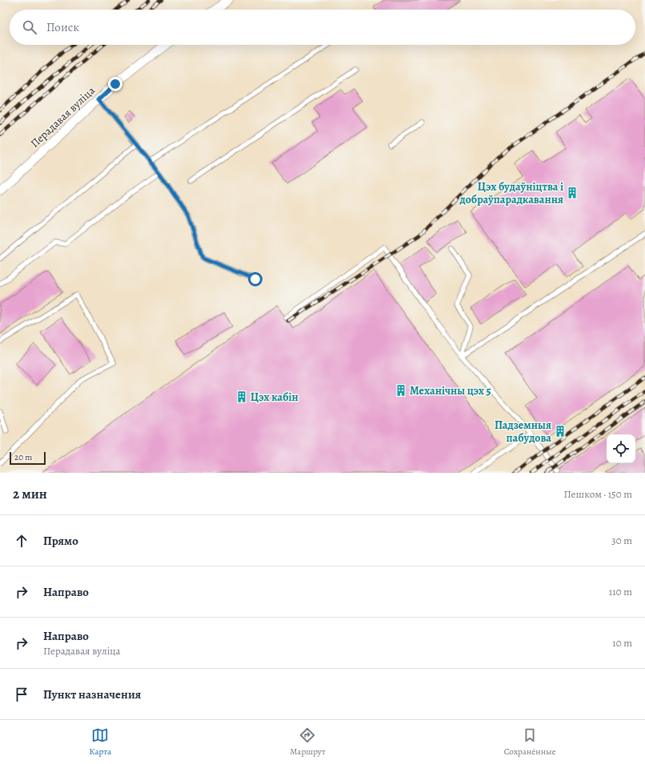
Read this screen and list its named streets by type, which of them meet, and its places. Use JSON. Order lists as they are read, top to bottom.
{
  "streets": {
    "street": ["Перадавая вуліца"]
  },
  "places": {
    "building": [
      "Цэх будаўніцтва і добраўпарадкавання",
      "Механічны цэх 5",
      "Цэх кабін",
      "Падземныя пабудова"
    ]
  },
  "scale_bar": "20 m",
  "page": {
    "search": "Поиск",
    "scale": "20 m",
    "heading": ["2 мин", "Пешком · 150 m"],
    "list": [
      ["Прямо", "30 m"],
      ["Направо", "110 m"],
      ["Направо", "Перадавая вуліца", "10 m"],
      "Пункт назначения"
    ],
    "nav": ["Карта", "Маршрут", "Сохранённые"]
  }
}
